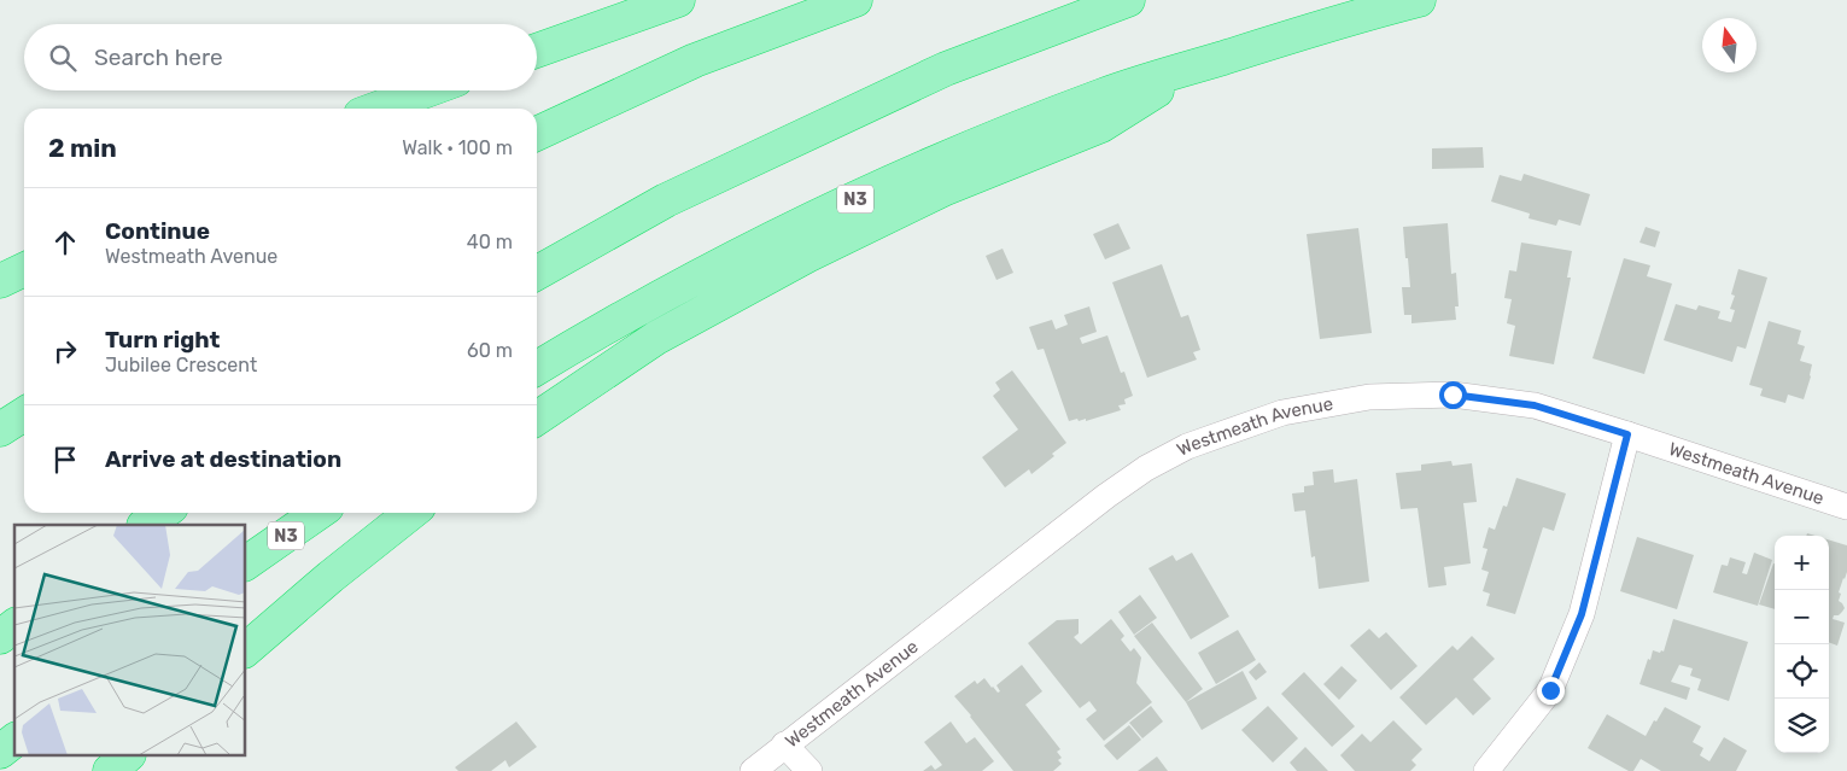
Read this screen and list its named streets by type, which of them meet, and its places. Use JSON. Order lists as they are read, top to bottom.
{
  "streets": {
    "highway": ["N3"],
    "street": ["Westmeath Avenue"]
  },
  "north": "top",
  "page": {
    "search": "Search here",
    "heading": ["2 min", "Walk · 100 m"],
    "list": [
      ["Continue", "Westmeath Avenue", "40 m"],
      ["Turn right", "Jubilee Crescent", "60 m"],
      "Arrive at destination"
    ],
    "map_buttons": ["+", "−"]
  }
}
